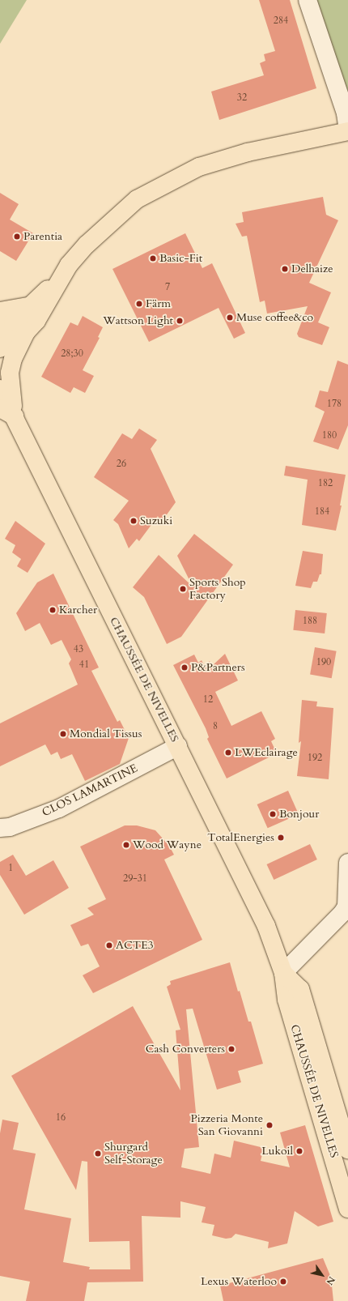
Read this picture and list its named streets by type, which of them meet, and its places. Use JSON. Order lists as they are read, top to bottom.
{
  "streets": {
    "main road": ["CHAUSSÉE DE NIVELLES"],
    "street": ["CLOS LAMARTINE"]
  },
  "crossings": [
    ["CHAUSSÉE DE NIVELLES", "CLOS LAMARTINE"]
  ],
  "places": [
    "Parentia",
    "Basic-Fit",
    "Delhaize",
    "Färm",
    "Muse coffee&co",
    "Wattson Light",
    "Suzuki",
    "Sports Shop Factory",
    "Karcher",
    "P&Partners",
    "Mondial Tissus",
    "LWEclairage",
    "Bonjour",
    "TotalEnergies",
    "Wood Wayne",
    "ACTE3",
    "Cash Converters",
    "Pizzeria Monte San Giovanni",
    "Lukoil",
    "Shurgard Self-Storage",
    "Lexus Waterloo"
  ],
  "house_numbers": [
    "284",
    "32",
    "7",
    "28;30",
    "178",
    "180",
    "26",
    "182",
    "184",
    "188",
    "43",
    "190",
    "41",
    "12",
    "8",
    "192",
    "1",
    "29-31",
    "16"
  ],
  "north": "bottom right"
}
